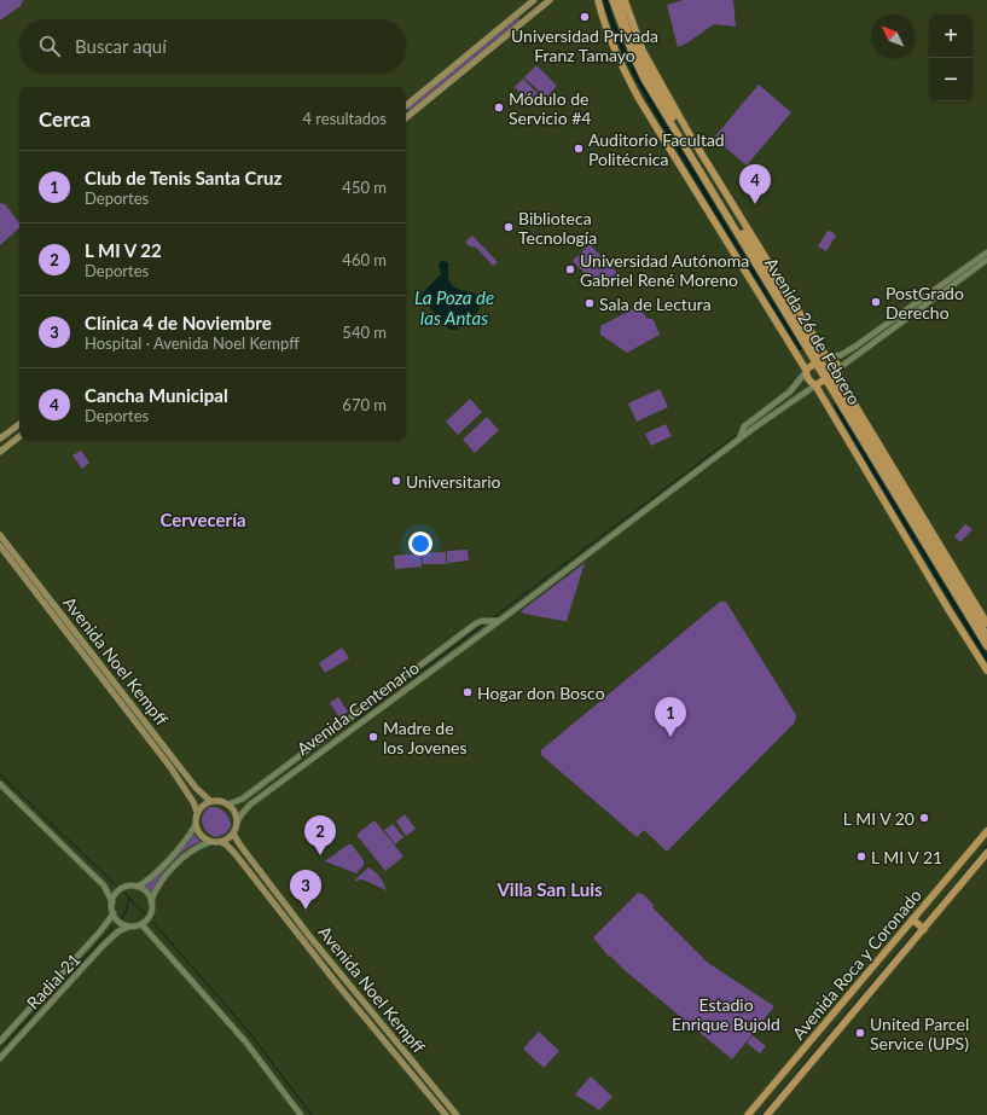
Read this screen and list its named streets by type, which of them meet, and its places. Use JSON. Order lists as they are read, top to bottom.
{
  "streets": {
    "main road": ["Avenida 26 de Febrero", "Avenida Noel Kempff", "Avenida Roca y Coronado"],
    "street": ["Avenida Centenario", "Radial 21"]
  },
  "crossings": [
    ["Avenida 26 de Febrero", "Avenida Centenario"],
    ["Avenida Noel Kempff", "Avenida Centenario"]
  ],
  "districts": ["Cervecería", "Villa San Luis"],
  "water": ["La Poza de las Antas"],
  "parks": ["Estadio Enrique Bujold"],
  "places": [
    "Universidad Privada Franz Tamayo",
    "Módulo de Servicio #4",
    "Auditorio Facultad Politécnica",
    "Biblioteca Tecnología",
    "Universidad Autónoma Gabriel René Moreno",
    "PostGrado Derecho",
    "Sala de Lectura",
    "Universitario",
    "Hogar don Bosco",
    "Madre de los Jovenes",
    "L MI V 20",
    "L MI V 21",
    "United Parcel Service (UPS)"
  ],
  "north": "top left",
  "page": {
    "map_buttons": ["+", "−"],
    "search": "Buscar aquí",
    "heading": ["Cerca", "4 resultados"],
    "list": [
      {
        "mark": "1",
        "name": "Club de Tenis Santa Cruz",
        "note": "Deportes",
        "value": "450 m"
      },
      {
        "mark": "2",
        "name": "L MI V 22",
        "note": "Deportes",
        "value": "460 m"
      },
      {
        "mark": "3",
        "name": "Clínica 4 de Noviembre",
        "note": "Hospital · Avenida Noel Kempff",
        "value": "540 m"
      },
      {
        "mark": "4",
        "name": "Cancha Municipal",
        "note": "Deportes",
        "value": "670 m"
      }
    ],
    "pins": [
      "4",
      "1",
      "2",
      "3"
    ]
  }
}
